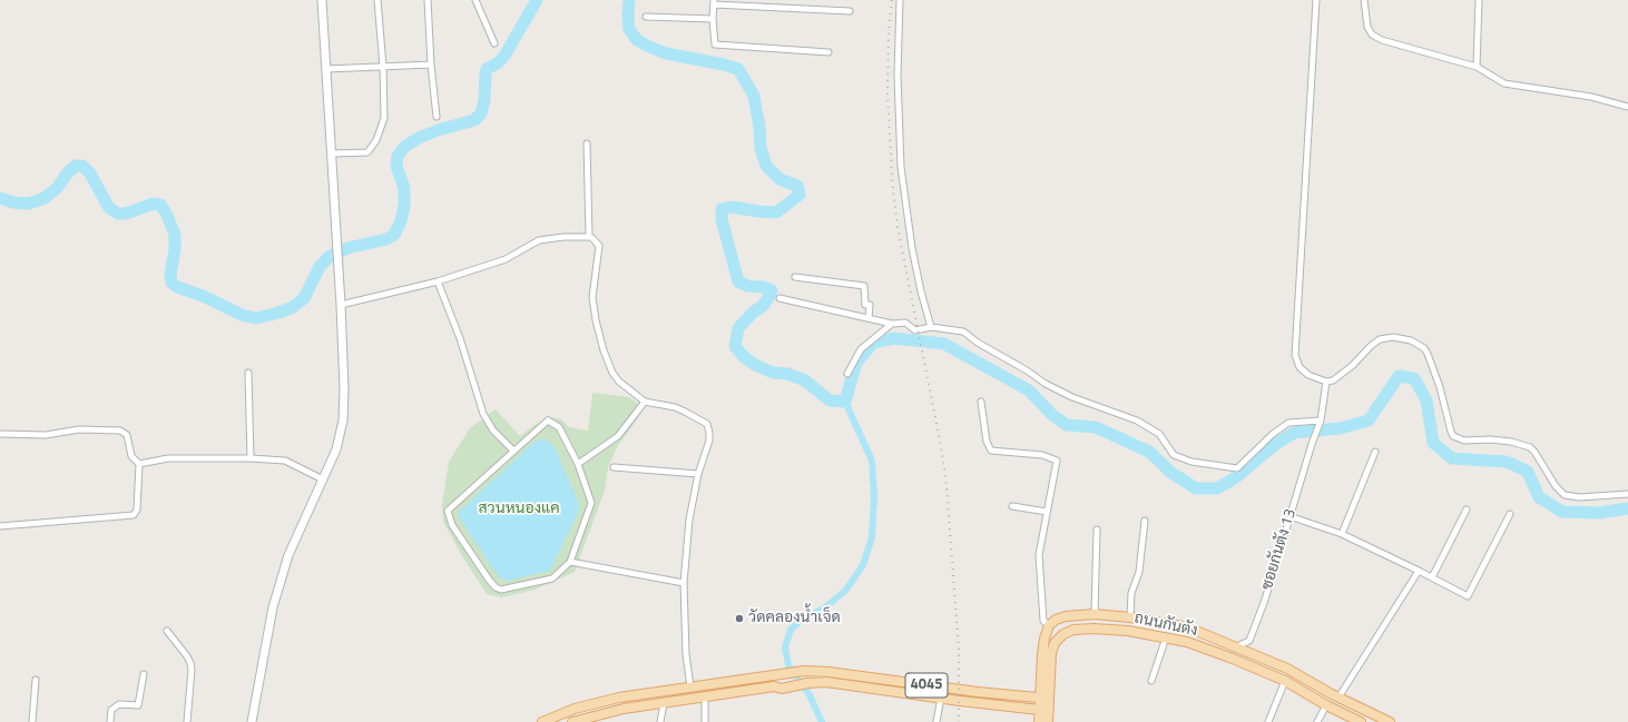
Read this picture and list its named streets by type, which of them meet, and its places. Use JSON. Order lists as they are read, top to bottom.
{
  "streets": {
    "main road": ["ถนนกันตัง", "4045"],
    "street": ["ซอยกันตัง 13"]
  },
  "crossings": [
    ["ซอยกันตัง 13", "ถนนกันตัง"],
    ["ถนนกันตัง", "4045"]
  ],
  "parks": ["สวนหนองแค"],
  "places": ["วัดคลองน้ำเจ็ด"]
}
